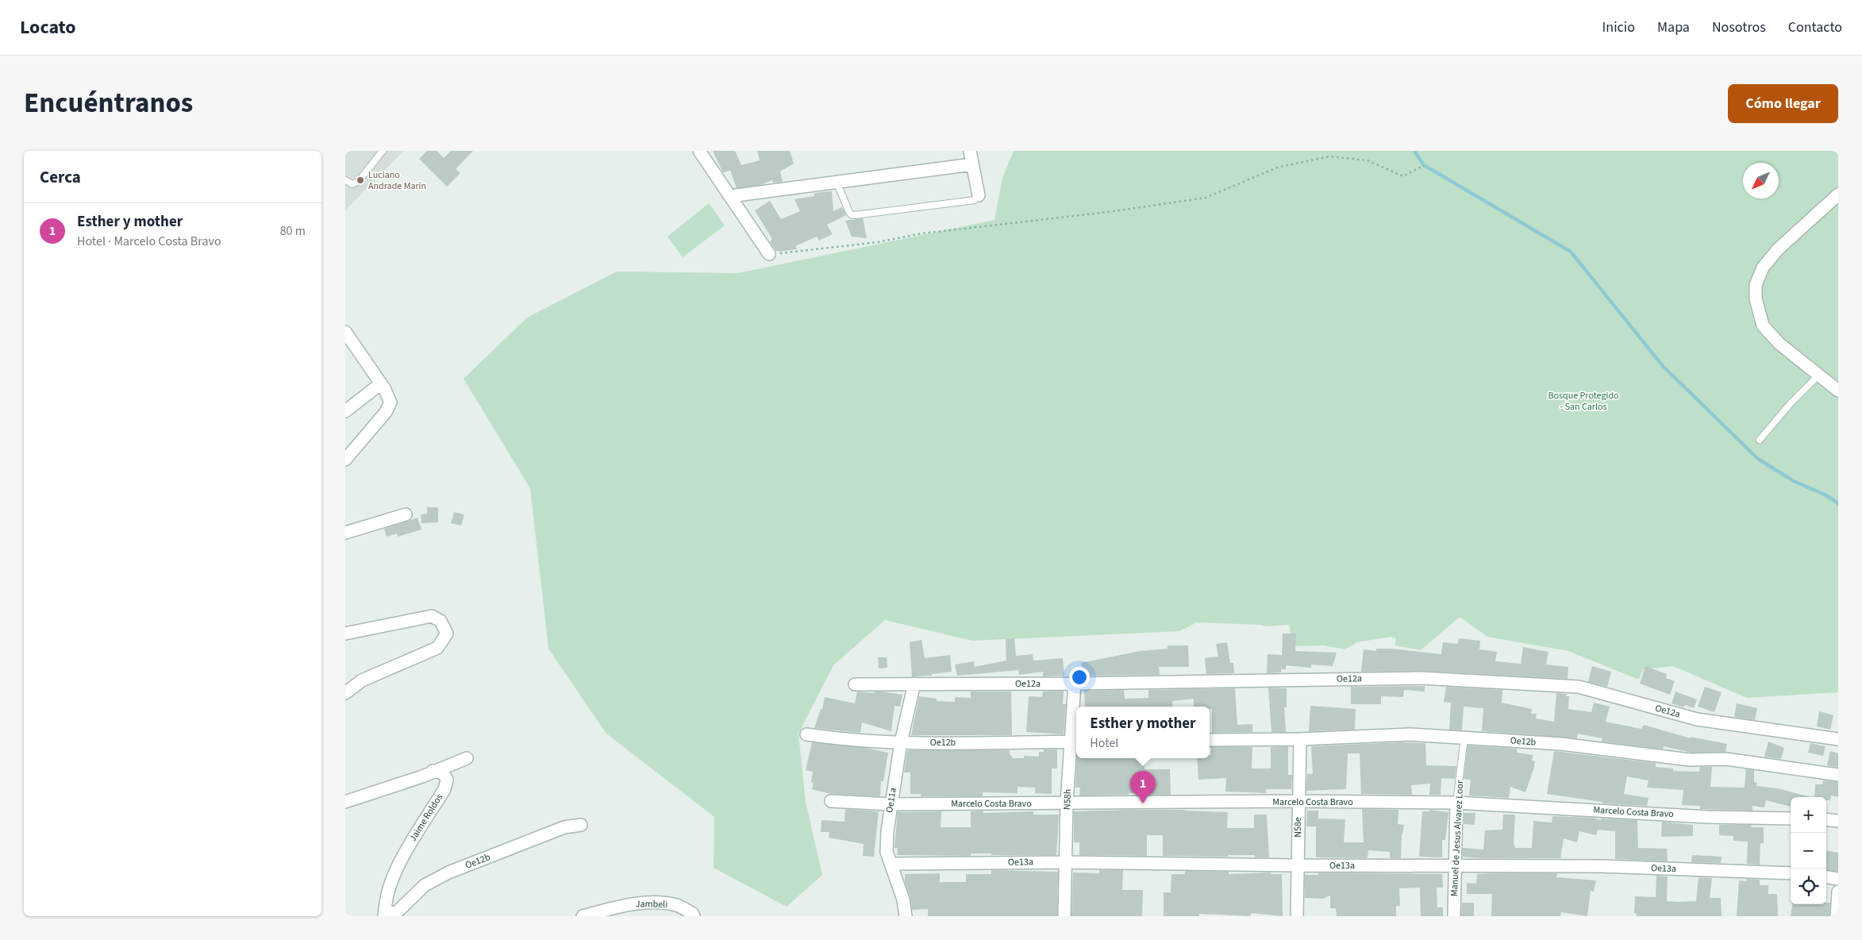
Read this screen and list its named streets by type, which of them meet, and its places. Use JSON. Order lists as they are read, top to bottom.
{
  "streets": {
    "street": [
      "Oe12a",
      "Oe12b",
      "N58h",
      "Oe11a",
      "Marcelo Costa Bravo",
      "Jaime Roldos",
      "N58e",
      "Manuel de Jesus Alvarez Loor",
      "Oe13a",
      "Jambeli"
    ]
  },
  "crossings": [
    ["Oe12a", "N58h"],
    ["Oe12a", "Oe11a"],
    ["Oe12b", "N58h"],
    ["Oe12b", "Oe11a"],
    ["Oe12b", "Jaime Roldos"],
    ["Oe12b", "N58e"],
    ["Oe12b", "Manuel de Jesus Alvarez Loor"],
    ["N58h", "Marcelo Costa Bravo"],
    ["N58h", "Oe13a"],
    ["Oe11a", "Marcelo Costa Bravo"],
    ["Oe11a", "Oe13a"],
    ["Marcelo Costa Bravo", "N58e"],
    ["Marcelo Costa Bravo", "Manuel de Jesus Alvarez Loor"],
    ["N58e", "Oe13a"],
    ["Manuel de Jesus Alvarez Loor", "Oe13a"]
  ],
  "parks": ["Bosque Protegido - San Carlos"],
  "places": ["Luciano Andrade Marín"],
  "north": "bottom left",
  "page": {
    "header": "Locato",
    "nav": [
      "Inicio",
      "Mapa",
      "Nosotros",
      "Contacto"
    ],
    "title": "Encuéntranos",
    "buttons": "Cómo llegar",
    "heading": "Cerca",
    "list": [
      {
        "mark": "1",
        "name": "Esther y mother",
        "note": "Hotel · Marcelo Costa Bravo",
        "value": "80 m"
      }
    ],
    "popup": ["Esther y mother", "Hotel"],
    "pins": "1",
    "map_buttons": ["+", "−"]
  }
}
